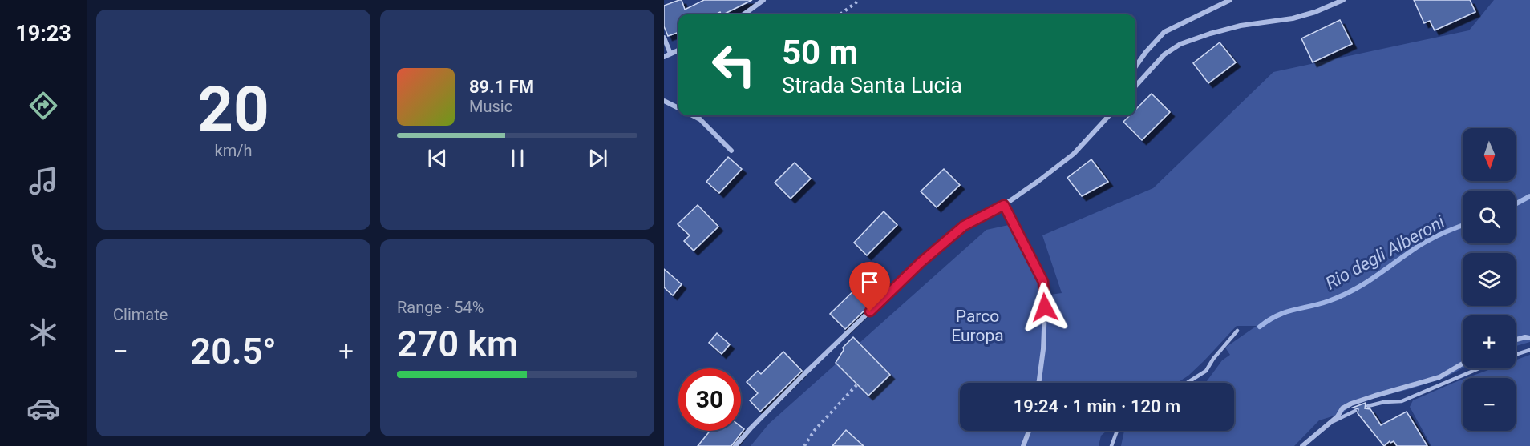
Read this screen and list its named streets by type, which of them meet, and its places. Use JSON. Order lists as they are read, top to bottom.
{
  "water": ["Rio degli Alberoni"],
  "parks": ["Parco Europa"],
  "north": "bottom",
  "page": {
    "tabs": "19:23",
    "tile": [
      ["20", "km/h"],
      "Climate",
      ["Range · 54%", "270 km"]
    ],
    "turn": ["50 m", "Strada Santa Lucia"],
    "song": ["89.1 FM", "Music"],
    "map_buttons": ["+", "−"],
    "heat": ["−", "20.5°", "+"],
    "limit": "30",
    "trip": "19:24 · 1 min · 120 m"
  }
}
